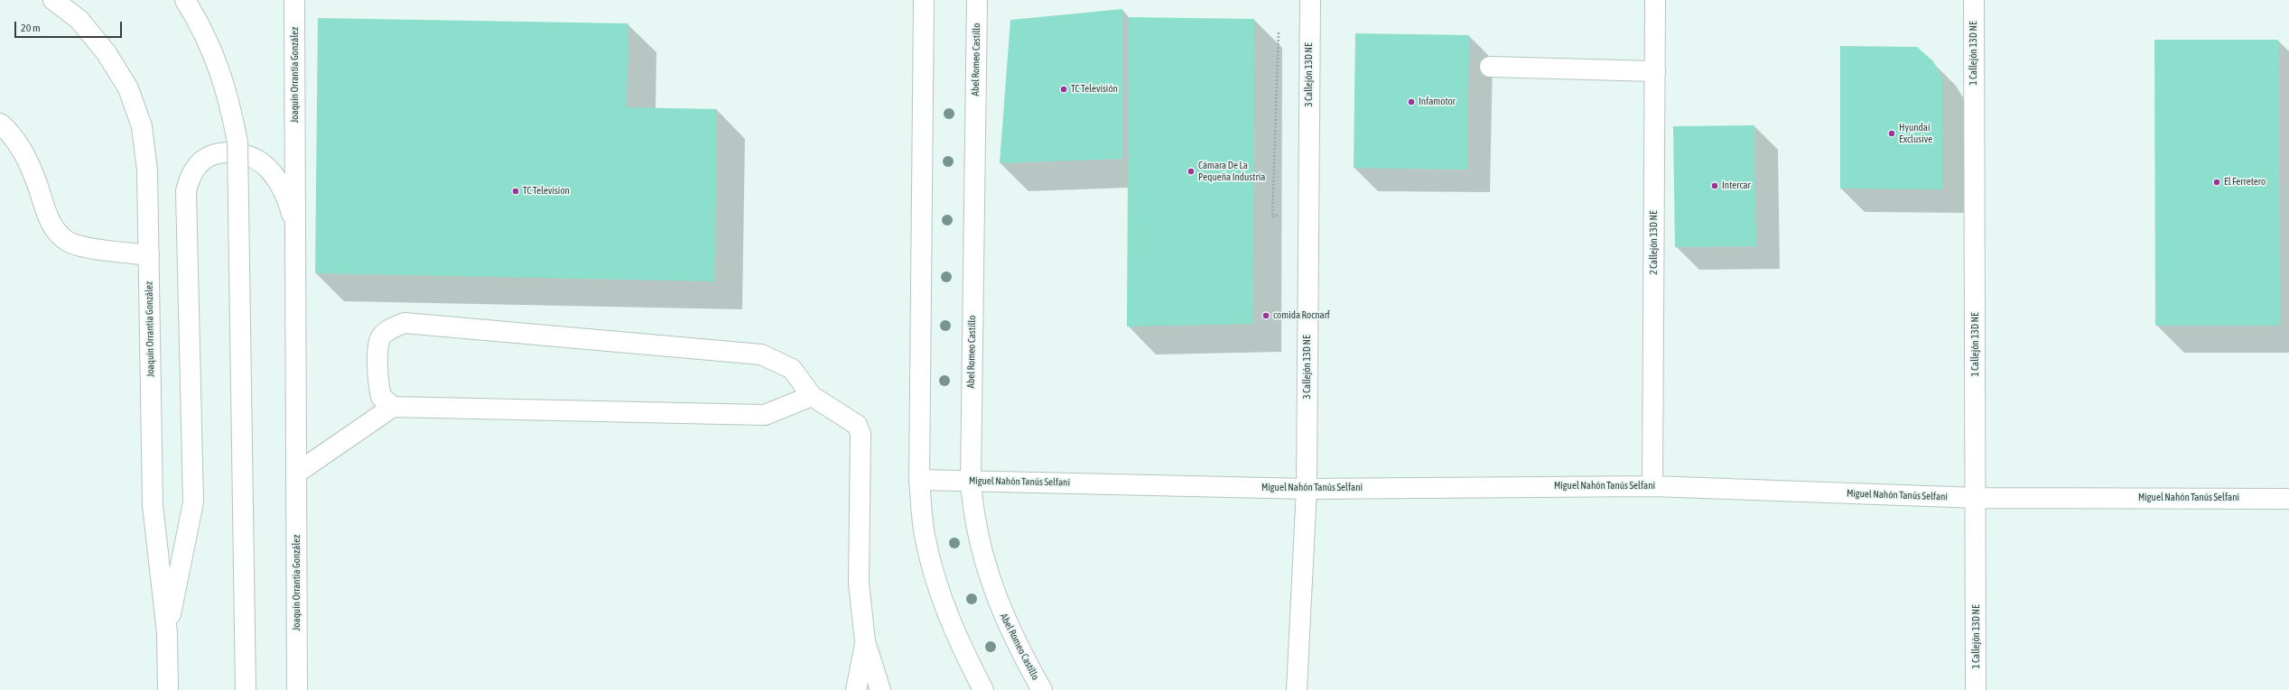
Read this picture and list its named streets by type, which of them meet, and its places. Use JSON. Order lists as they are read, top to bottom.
{
  "streets": {
    "street": [
      "1 Callejón 13D NE",
      "Abel Romeo Castillo",
      "Joaquín Orrantia González",
      "3 Callejón 13D NE",
      "2 Callejón 13D NE",
      "Miguel Nahón Tanús Selfani"
    ]
  },
  "crossings": [
    ["1 Callejón 13D NE", "Miguel Nahón Tanús Selfani"],
    ["Abel Romeo Castillo", "Miguel Nahón Tanús Selfani"],
    ["3 Callejón 13D NE", "Miguel Nahón Tanús Selfani"],
    ["2 Callejón 13D NE", "Miguel Nahón Tanús Selfani"]
  ],
  "places": [
    "TC Televisión",
    "Infamotor",
    "Hyundai Exclusive",
    "Cámara De La Pequeña Industria",
    "El Ferretero",
    "Intercar",
    "TC Television",
    "comida Rocnarf"
  ],
  "scale_bar": "20 m"
}
